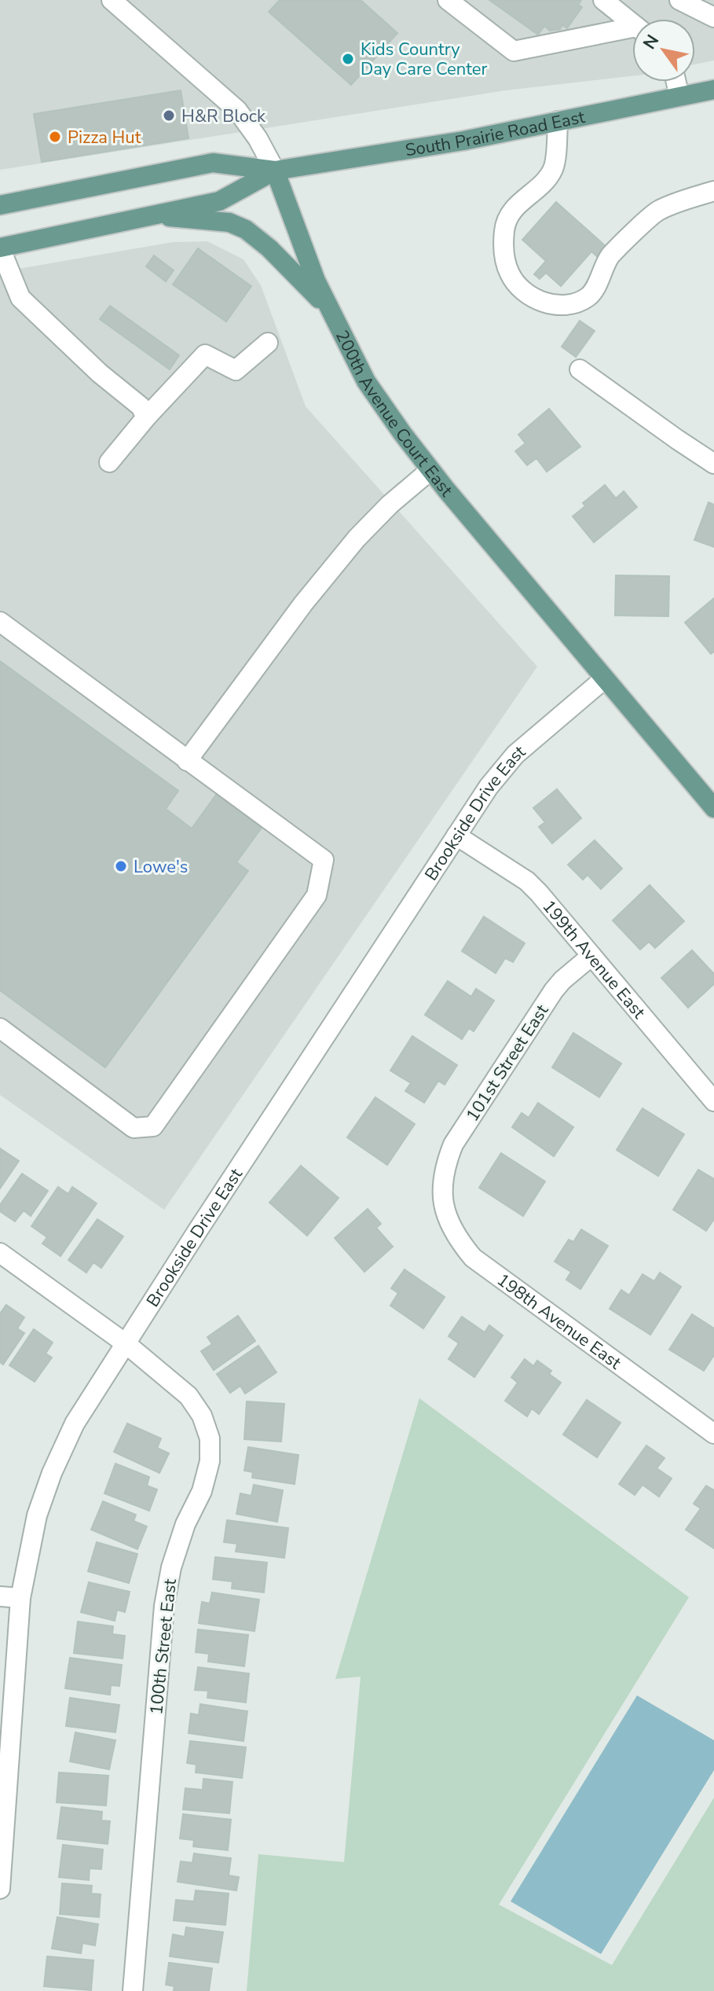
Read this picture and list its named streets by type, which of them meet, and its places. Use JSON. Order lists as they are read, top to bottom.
{
  "streets": {
    "main road": ["South Prairie Road East", "200th Avenue Court East"],
    "street": [
      "Brookside Drive East",
      "199th Avenue East",
      "101st Street East",
      "198th Avenue East",
      "100th Street East"
    ]
  },
  "crossings": [
    ["South Prairie Road East", "200th Avenue Court East"],
    ["200th Avenue Court East", "Brookside Drive East"],
    ["Brookside Drive East", "199th Avenue East"],
    ["Brookside Drive East", "100th Street East"],
    ["199th Avenue East", "101st Street East"],
    ["101st Street East", "198th Avenue East"]
  ],
  "places": [
    "Kids Country Day Care Center",
    "H&R Block",
    "Pizza Hut",
    "Lowe's"
  ],
  "north": "top left"
}
